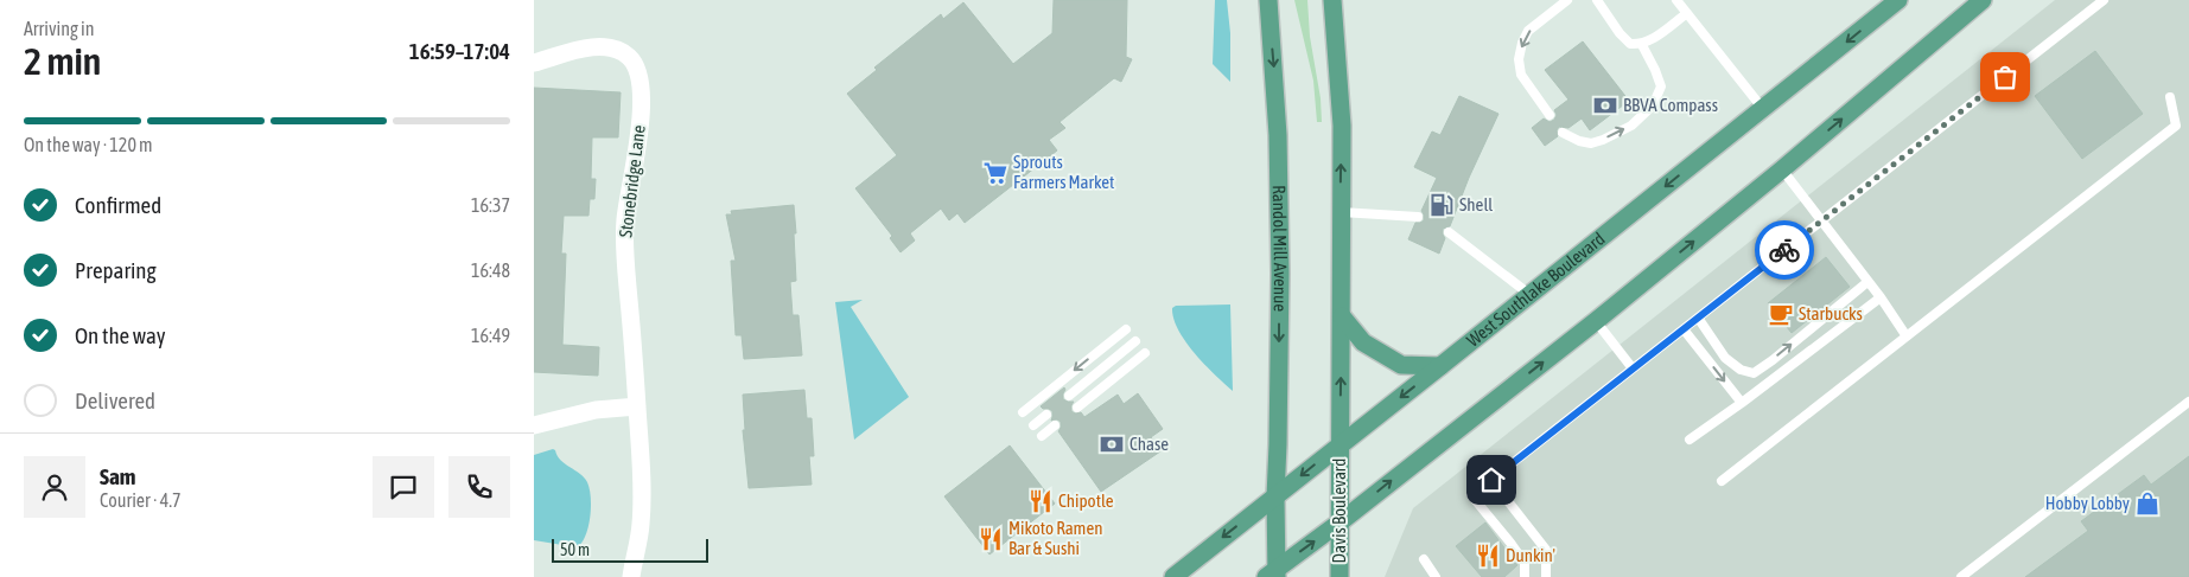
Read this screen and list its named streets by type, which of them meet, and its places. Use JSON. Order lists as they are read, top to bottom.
{
  "streets": {
    "main road": ["Randol Mill Avenue", "West Southlake Boulevard", "Davis Boulevard"],
    "street": ["Stonebridge Lane"]
  },
  "crossings": [
    ["Randol Mill Avenue", "West Southlake Boulevard"],
    ["West Southlake Boulevard", "Davis Boulevard"]
  ],
  "places": {
    "bank": ["BBVA Compass", "Chase"],
    "supermarket": ["Sprouts Farmers Market"],
    "fuel station": ["Shell"],
    "cafe": ["Starbucks"],
    "restaurant": ["Chipotle", "Mikoto Ramen Bar & Sushi", "Dunkin'"],
    "shop": ["Hobby Lobby"]
  },
  "scale_bar": "50 m",
  "page": {
    "heading": ["2 min", "Arriving in", "16:59–17:04"],
    "panel": ["Sam", "Courier · 4.7"],
    "bar": "On the way · 120 m",
    "list": [
      ["Confirmed", "16:37"],
      ["Preparing", "16:48"],
      ["On the way", "16:49"],
      "Delivered"
    ],
    "scale": "50 m"
  }
}
